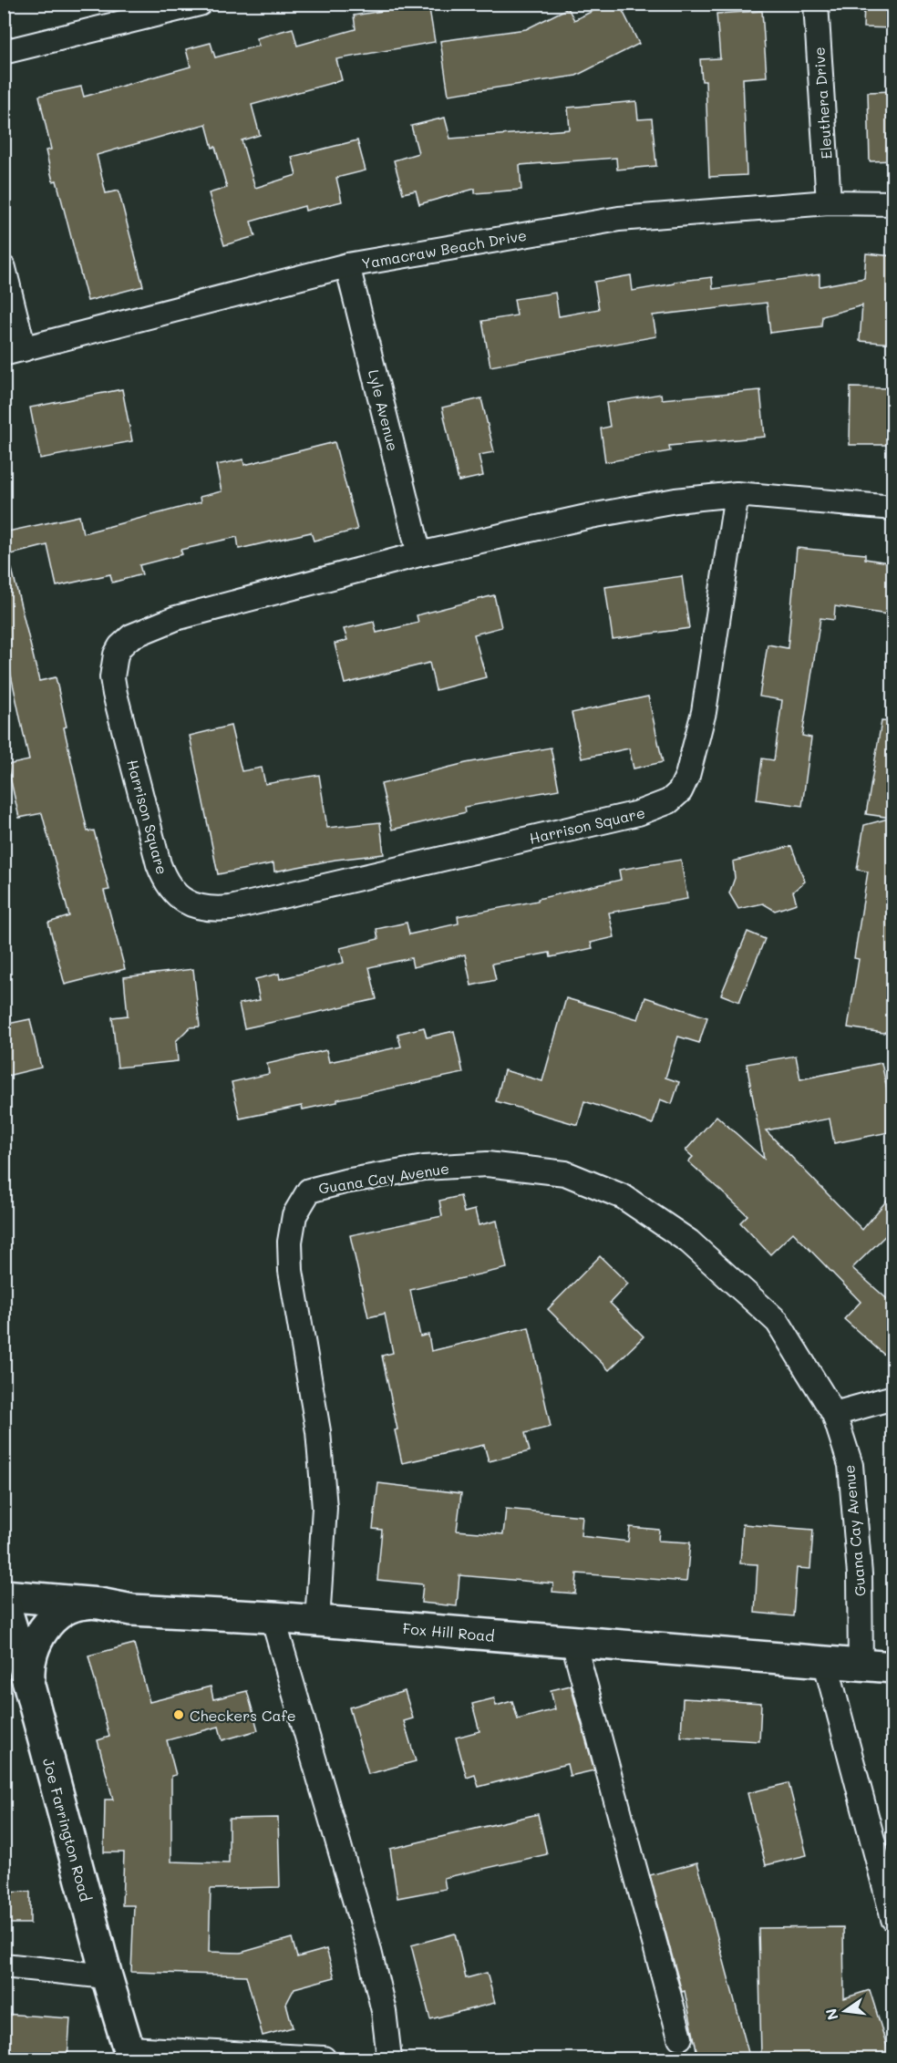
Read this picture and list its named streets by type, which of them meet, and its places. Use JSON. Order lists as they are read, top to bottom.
{
  "streets": {
    "main road": ["Fox Hill Road", "Joe Farrington Road"],
    "street": [
      "Eleuthera Drive",
      "Yamacraw Beach Drive",
      "Lyle Avenue",
      "Harrison Square",
      "Guana Cay Avenue"
    ]
  },
  "crossings": [
    ["Eleuthera Drive", "Yamacraw Beach Drive"],
    ["Yamacraw Beach Drive", "Lyle Avenue"],
    ["Lyle Avenue", "Harrison Square"],
    ["Guana Cay Avenue", "Fox Hill Road"]
  ],
  "places": ["Checkers Cafe"],
  "north": "left"
}
